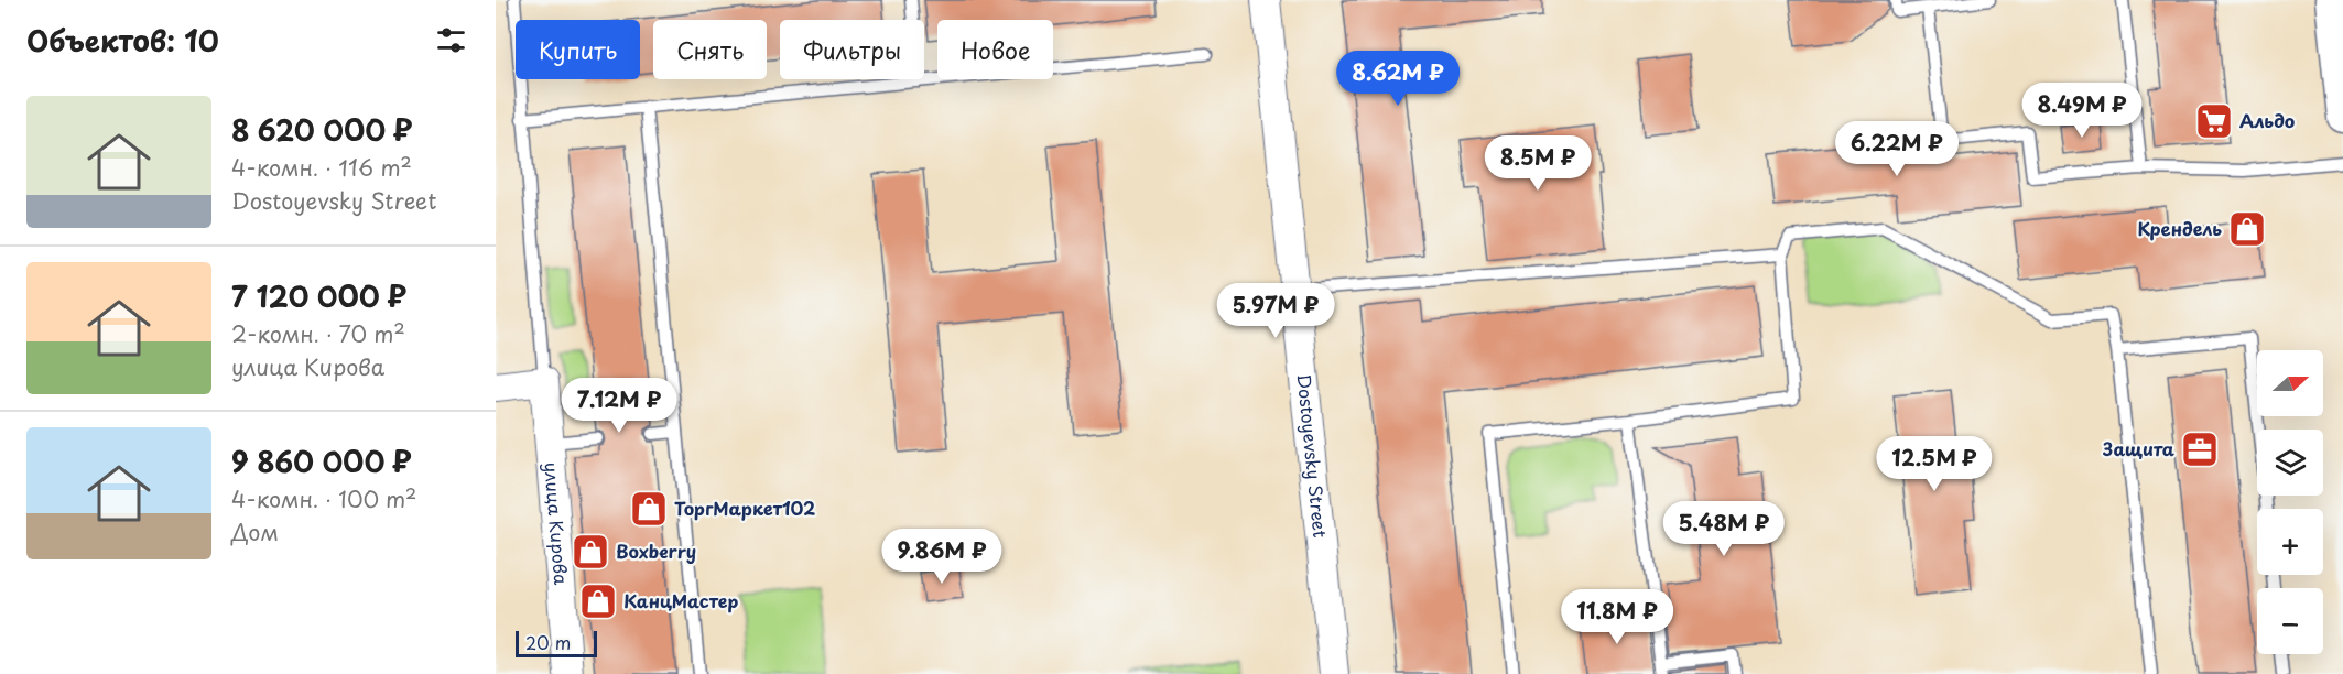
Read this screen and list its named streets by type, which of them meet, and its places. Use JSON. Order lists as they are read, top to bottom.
{
  "streets": {
    "street": ["Dostoyevsky Street", "улица Кирова"]
  },
  "places": {
    "supermarket": ["Альдо"],
    "shop": [
      "Крендель",
      "ТоргМаркет102",
      "Boxberry",
      "КанцМастер"
    ],
    "office": ["Защита"]
  },
  "scale_bar": "20 m",
  "north": "right",
  "page": {
    "heading": "Объектов: 10",
    "chip": [
      "Купить",
      "Снять",
      "Фильтры",
      "Новое"
    ],
    "price": [
      "8.62M ₽",
      "8.49M ₽",
      "6.22M ₽",
      "8.5M ₽",
      "5.97M ₽",
      "7.12M ₽",
      "12.5M ₽",
      "5.48M ₽",
      "9.86M ₽",
      "11.8M ₽"
    ],
    "list": [
      {
        "name": "8 620 000 ₽",
        "note": "4-комн. · 116 m² · Dostoyevsky Street"
      },
      {
        "name": "7 120 000 ₽",
        "note": "2-комн. · 70 m² · улица Кирова"
      },
      {
        "name": "9 860 000 ₽",
        "note": "4-комн. · 100 m² · Дом"
      }
    ],
    "map_buttons": ["+", "−"],
    "scale": "20 m"
  }
}
